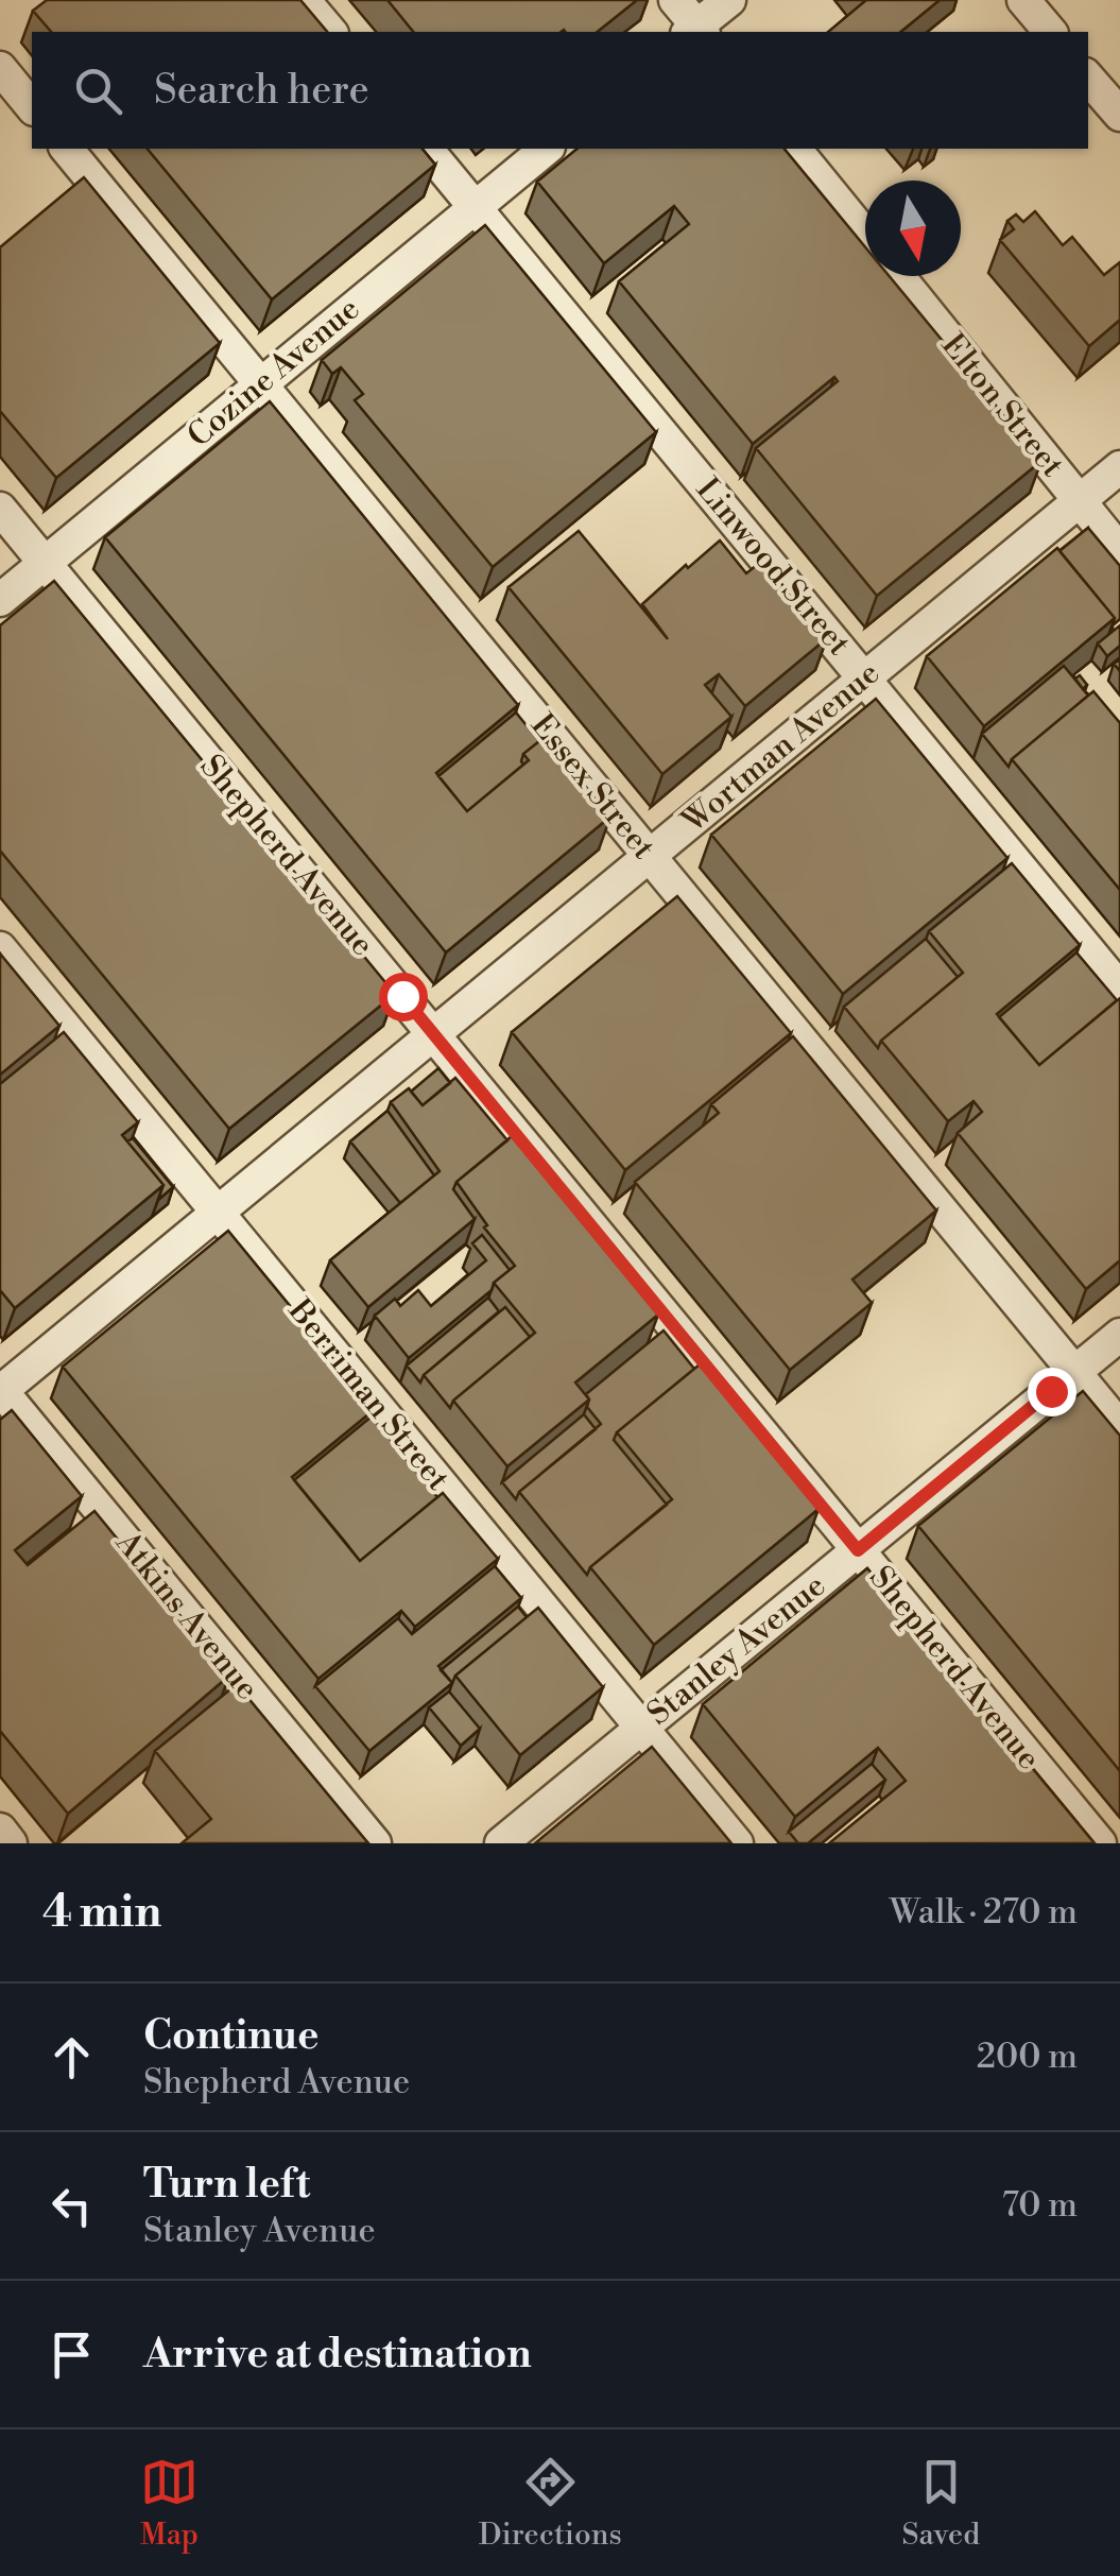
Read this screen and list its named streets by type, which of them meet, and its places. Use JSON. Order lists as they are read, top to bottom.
{
  "streets": {
    "street": [
      "Cozine Avenue",
      "Elton Street",
      "Linwood Street",
      "Wortman Avenue",
      "Essex Street",
      "Shepherd Avenue",
      "Berriman Street",
      "Atkins Avenue",
      "Stanley Avenue"
    ]
  },
  "crossings": [
    ["Cozine Avenue", "Linwood Street"],
    ["Cozine Avenue", "Essex Street"],
    ["Cozine Avenue", "Shepherd Avenue"],
    ["Elton Street", "Wortman Avenue"],
    ["Linwood Street", "Wortman Avenue"],
    ["Wortman Avenue", "Essex Street"],
    ["Wortman Avenue", "Shepherd Avenue"],
    ["Wortman Avenue", "Berriman Street"],
    ["Wortman Avenue", "Atkins Avenue"],
    ["Essex Street", "Stanley Avenue"],
    ["Shepherd Avenue", "Stanley Avenue"],
    ["Berriman Street", "Stanley Avenue"]
  ],
  "north": "bottom",
  "page": {
    "search": "Search here",
    "heading": ["4 min", "Walk · 270 m"],
    "list": [
      ["Continue", "Shepherd Avenue", "200 m"],
      ["Turn left", "Stanley Avenue", "70 m"],
      "Arrive at destination"
    ],
    "nav": ["Map", "Directions", "Saved"]
  }
}
